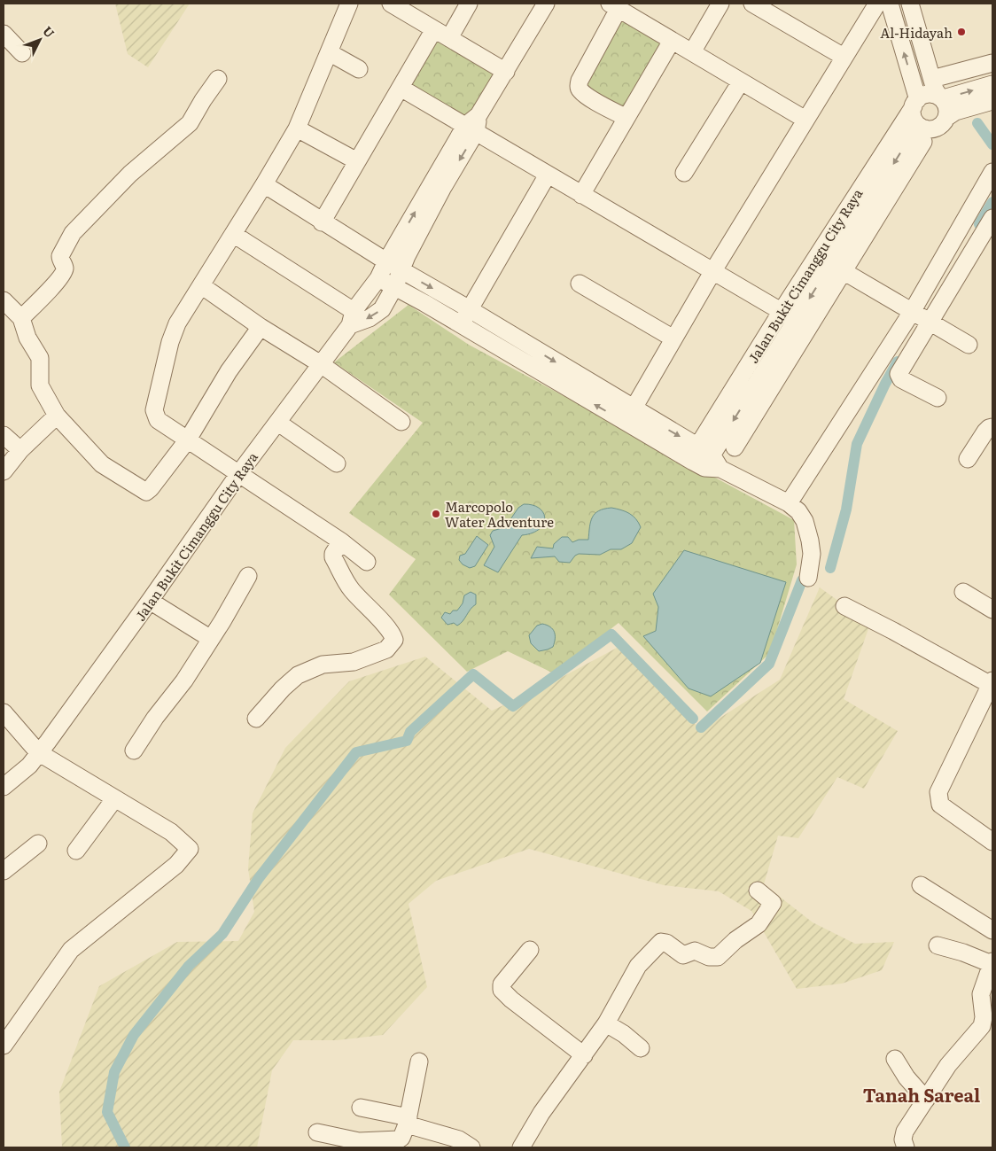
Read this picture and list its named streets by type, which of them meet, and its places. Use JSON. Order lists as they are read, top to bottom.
{
  "streets": {
    "street": ["Jalan Bukit Cimanggu City Raya"]
  },
  "districts": ["Tanah Sareal"],
  "places": ["Al-Hidayah", "Marcopolo Water Adventure"],
  "north": "top right"
}
